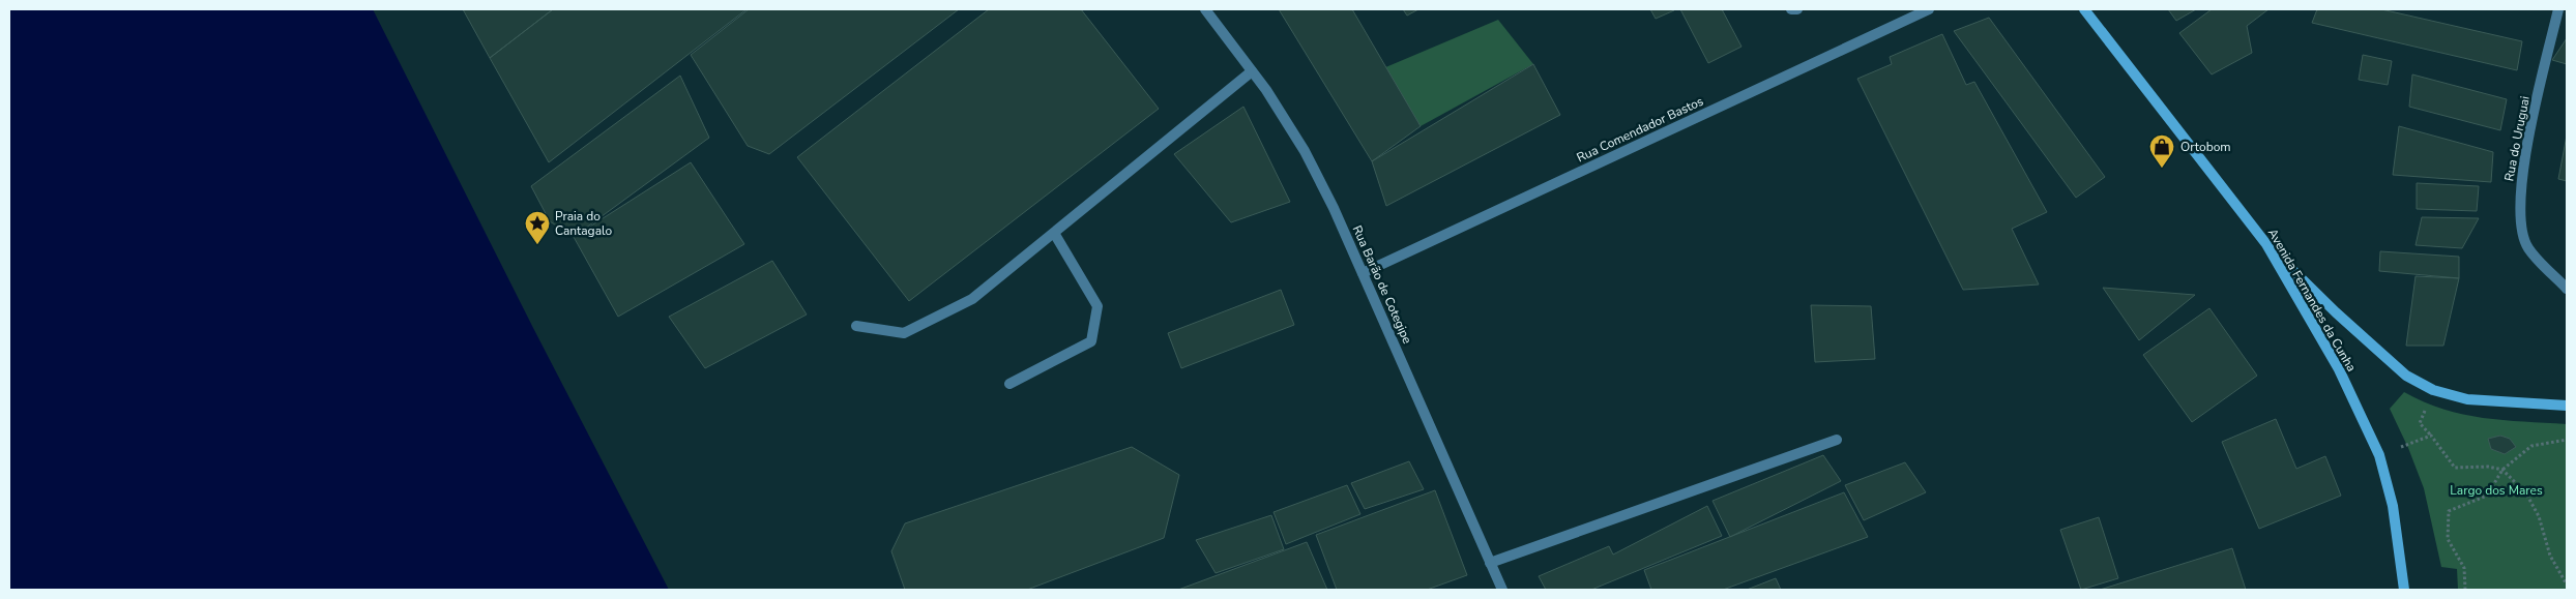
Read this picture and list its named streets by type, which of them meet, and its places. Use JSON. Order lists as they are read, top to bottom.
{
  "streets": {
    "main road": ["Avenida Fernandes da Cunha"],
    "street": ["Rua Comendador Bastos", "Rua do Uruguai", "Rua Barão de Cotegipe"]
  },
  "crossings": [
    ["Rua Comendador Bastos", "Rua Barão de Cotegipe"]
  ],
  "parks": ["Largo dos Mares"],
  "places": {
    "shop": ["Ortobom"],
    "place": ["Praia do Cantagalo"]
  }
}
